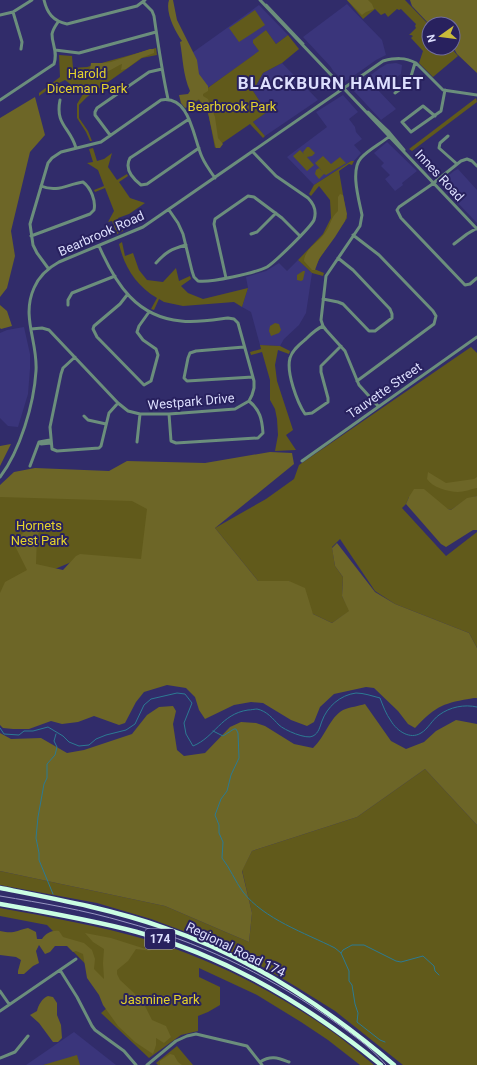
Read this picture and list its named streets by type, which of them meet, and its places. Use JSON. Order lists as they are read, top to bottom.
{
  "streets": {
    "highway": ["174", "Regional Road 174"],
    "street": [
      "Innes Road",
      "Bearbrook Road",
      "Tauvette Street",
      "Westpark Drive"
    ]
  },
  "crossings": [
    ["Innes Road", "Bearbrook Road"],
    ["Bearbrook Road", "Westpark Drive"]
  ],
  "districts": ["BLACKBURN HAMLET"],
  "parks": [
    "Harold Diceman Park",
    "Bearbrook Park",
    "Hornets Nest Park",
    "Jasmine Park"
  ],
  "north": "left"
}
